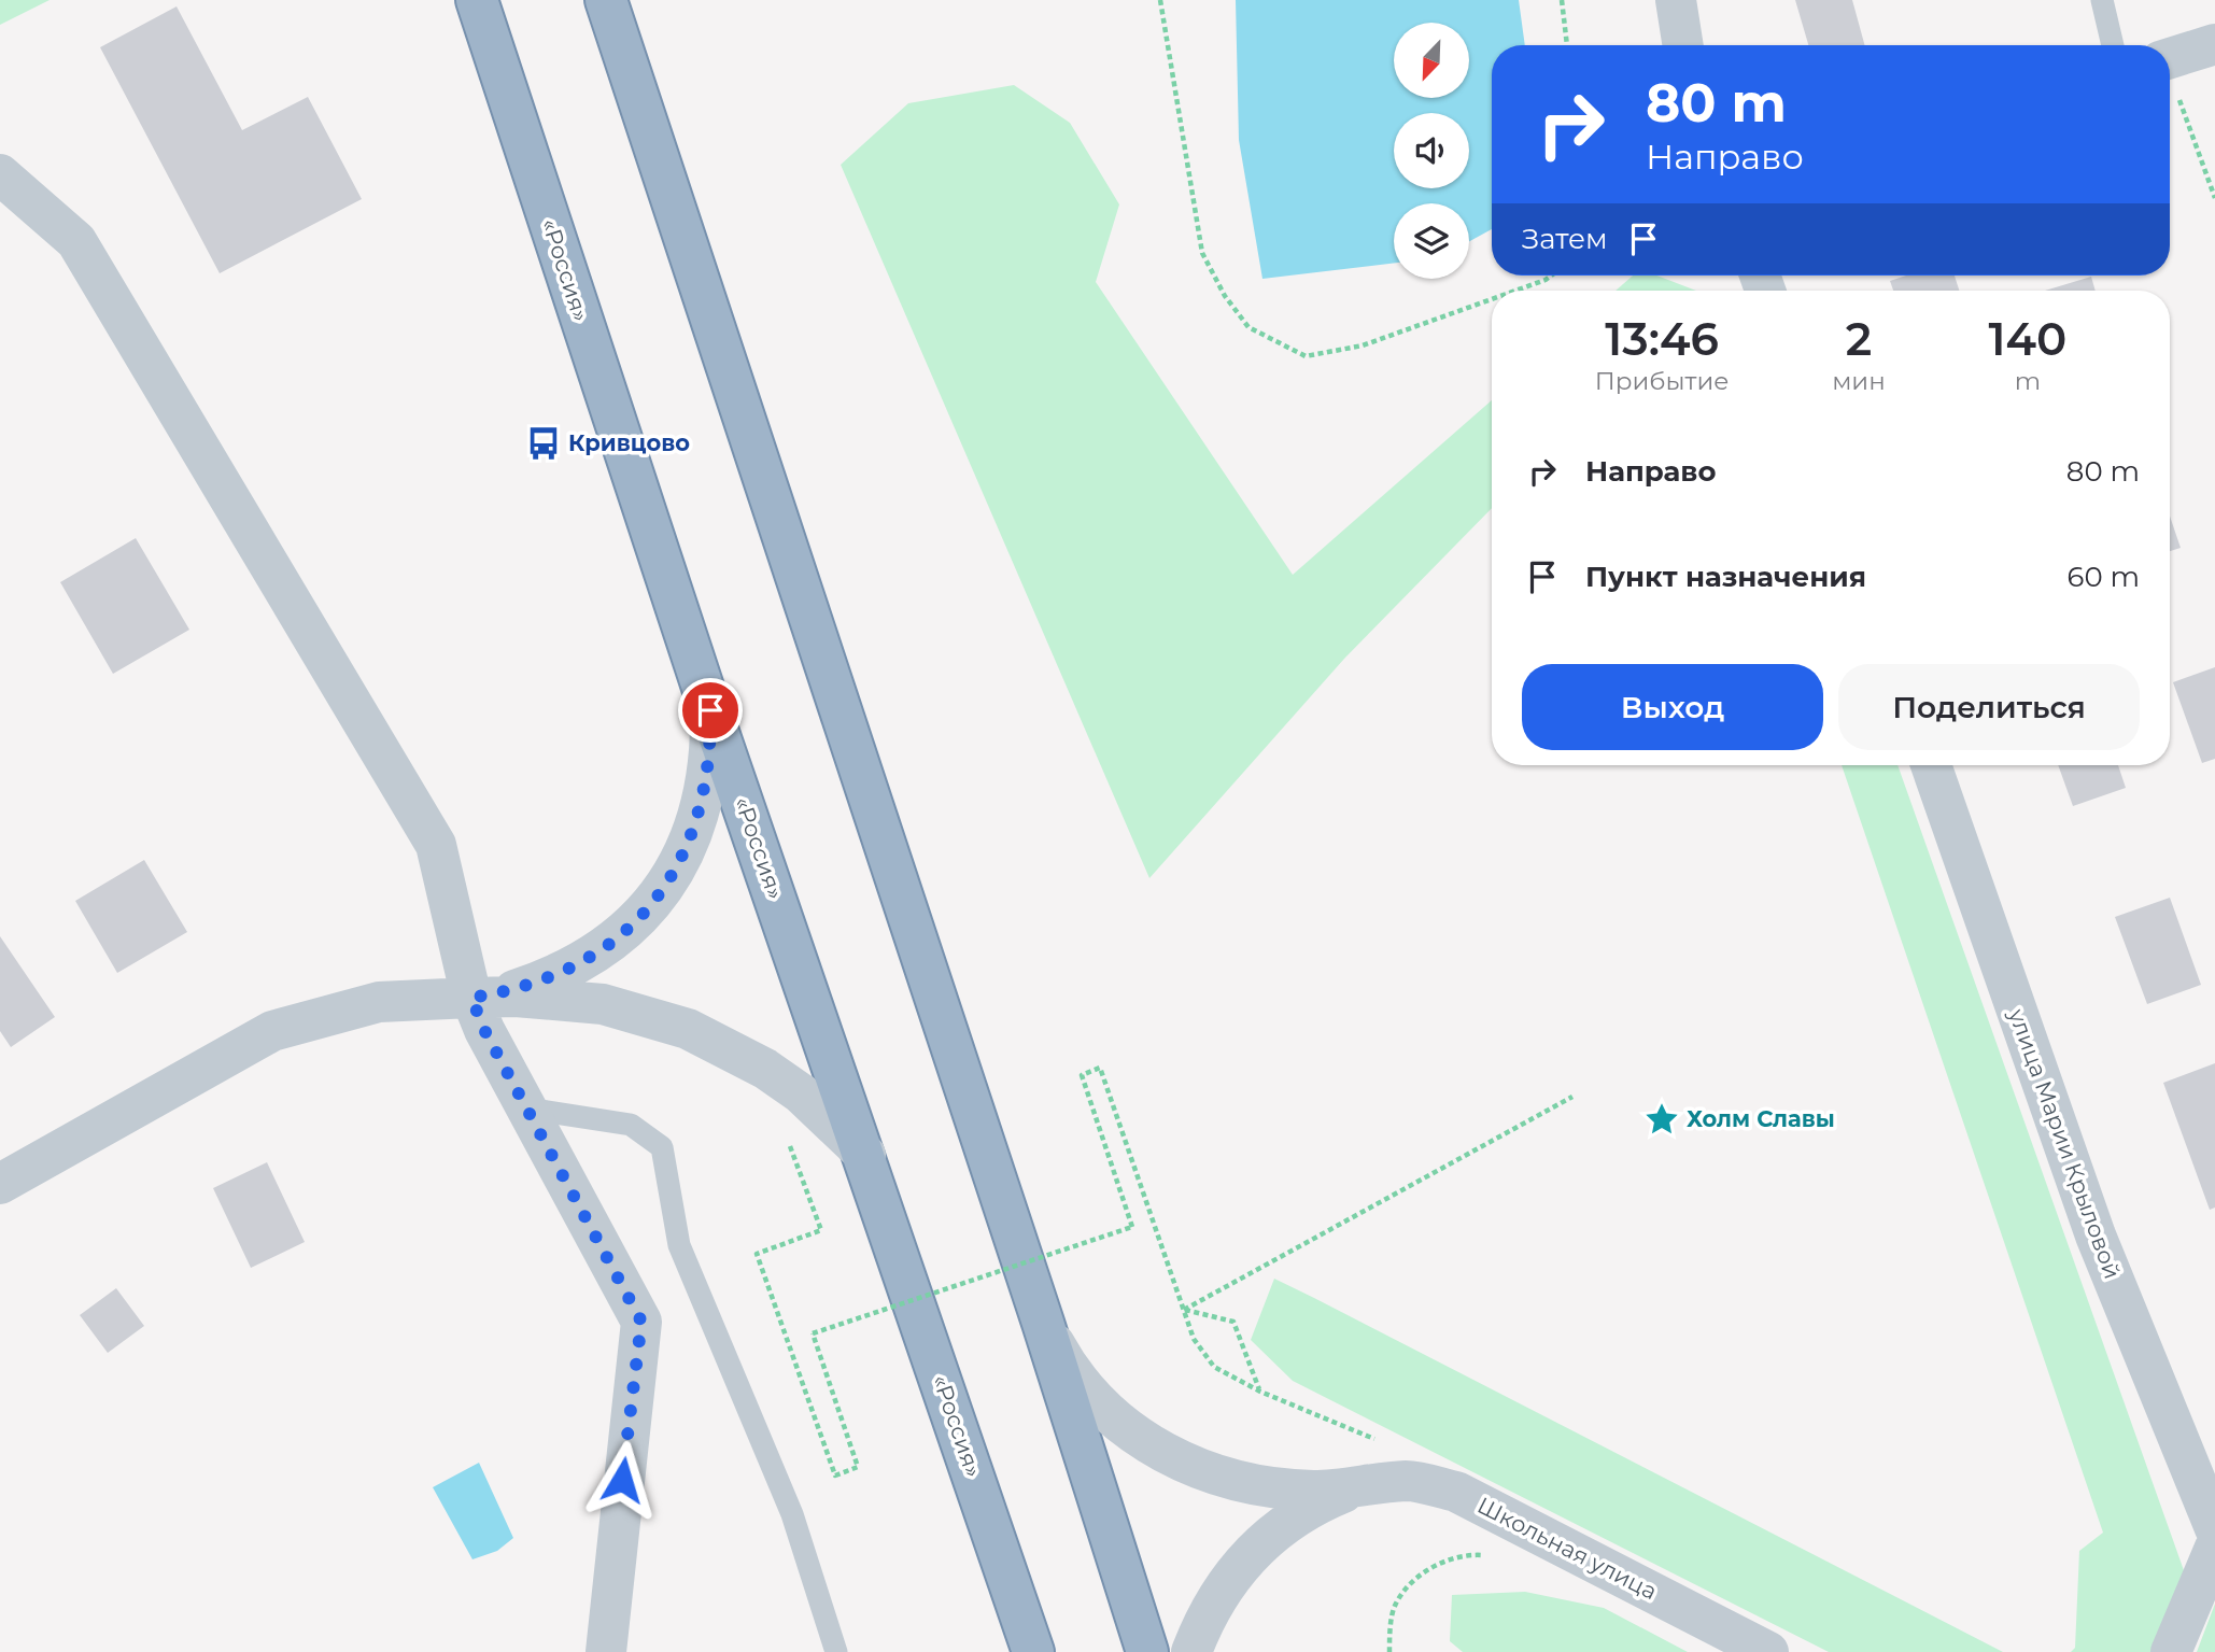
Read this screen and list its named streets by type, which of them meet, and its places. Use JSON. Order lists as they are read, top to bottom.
{
  "streets": {
    "highway": ["«Россия»"],
    "street": ["улица Марии Крыловой", "Школьная улица"]
  },
  "places": {
    "bus stop": ["Кривцово"],
    "place": ["Холм Славы"]
  },
  "north": "bottom left",
  "page": {
    "turn": ["80 m", "Направо"],
    "then": "Затем",
    "eta": [
      "13:46",
      "Прибытие",
      "2",
      "мин",
      "140",
      "m"
    ],
    "list": [
      {
        "name": "Направо",
        "value": "80 m"
      },
      {
        "name": "Пункт назначения",
        "value": "60 m"
      }
    ],
    "buttons": ["Выход", "Поделиться"]
  }
}
